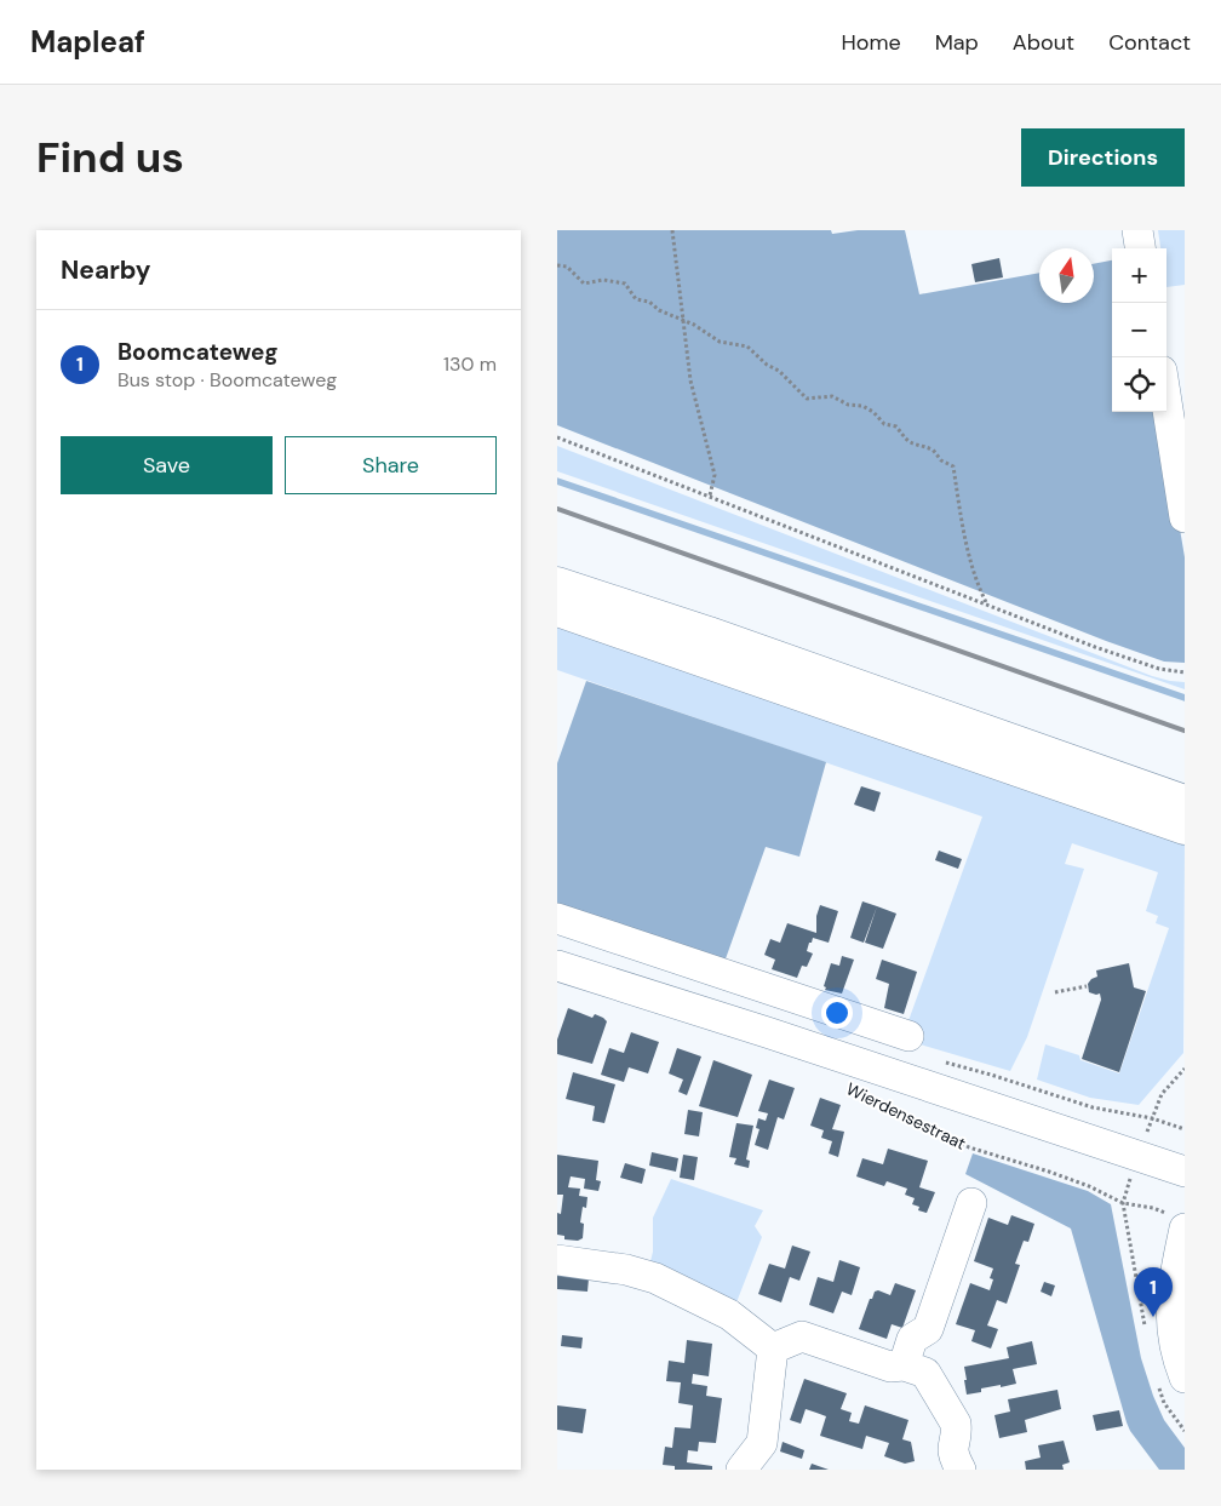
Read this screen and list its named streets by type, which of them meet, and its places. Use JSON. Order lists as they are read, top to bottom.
{
  "streets": {
    "street": ["Wierdensestraat"]
  },
  "north": "top",
  "page": {
    "header": "Mapleaf",
    "nav": [
      "Home",
      "Map",
      "About",
      "Contact"
    ],
    "buttons": [
      "Directions",
      ["Save", "Share"]
    ],
    "title": "Find us",
    "heading": "Nearby",
    "map_buttons": ["+", "−"],
    "list": [
      {
        "mark": "1",
        "name": "Boomcateweg",
        "note": "Bus stop · Boomcateweg",
        "value": "130 m"
      }
    ],
    "pins": "1"
  }
}
